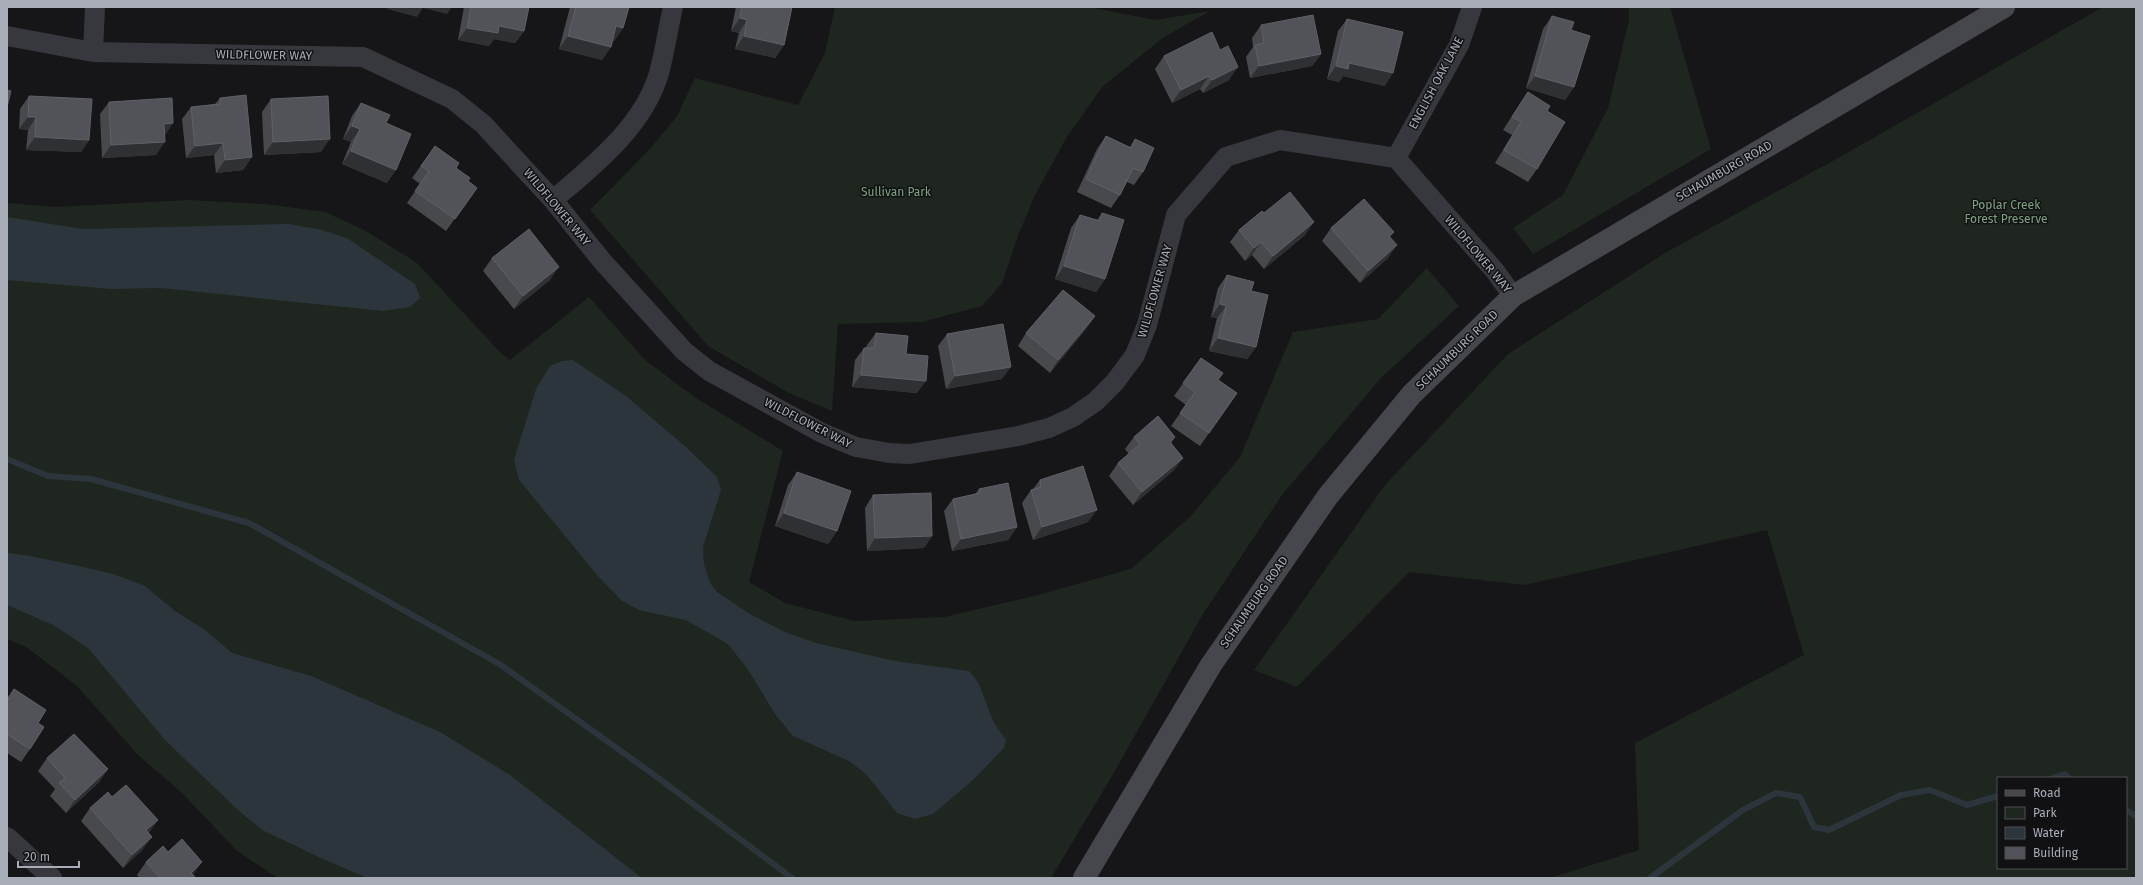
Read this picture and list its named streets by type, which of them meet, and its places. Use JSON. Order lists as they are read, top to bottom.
{
  "streets": {
    "main road": ["SCHAUMBURG ROAD"],
    "street": ["WILDFLOWER WAY", "ENGLISH OAK LANE"]
  },
  "crossings": [
    ["WILDFLOWER WAY", "ENGLISH OAK LANE"],
    ["WILDFLOWER WAY", "SCHAUMBURG ROAD"]
  ],
  "parks": ["Sullivan Park", "Poplar Creek Forest Preserve"],
  "legend": [
    "Road",
    "Park",
    "Water",
    "Building"
  ],
  "scale_bar": "20 m"
}
